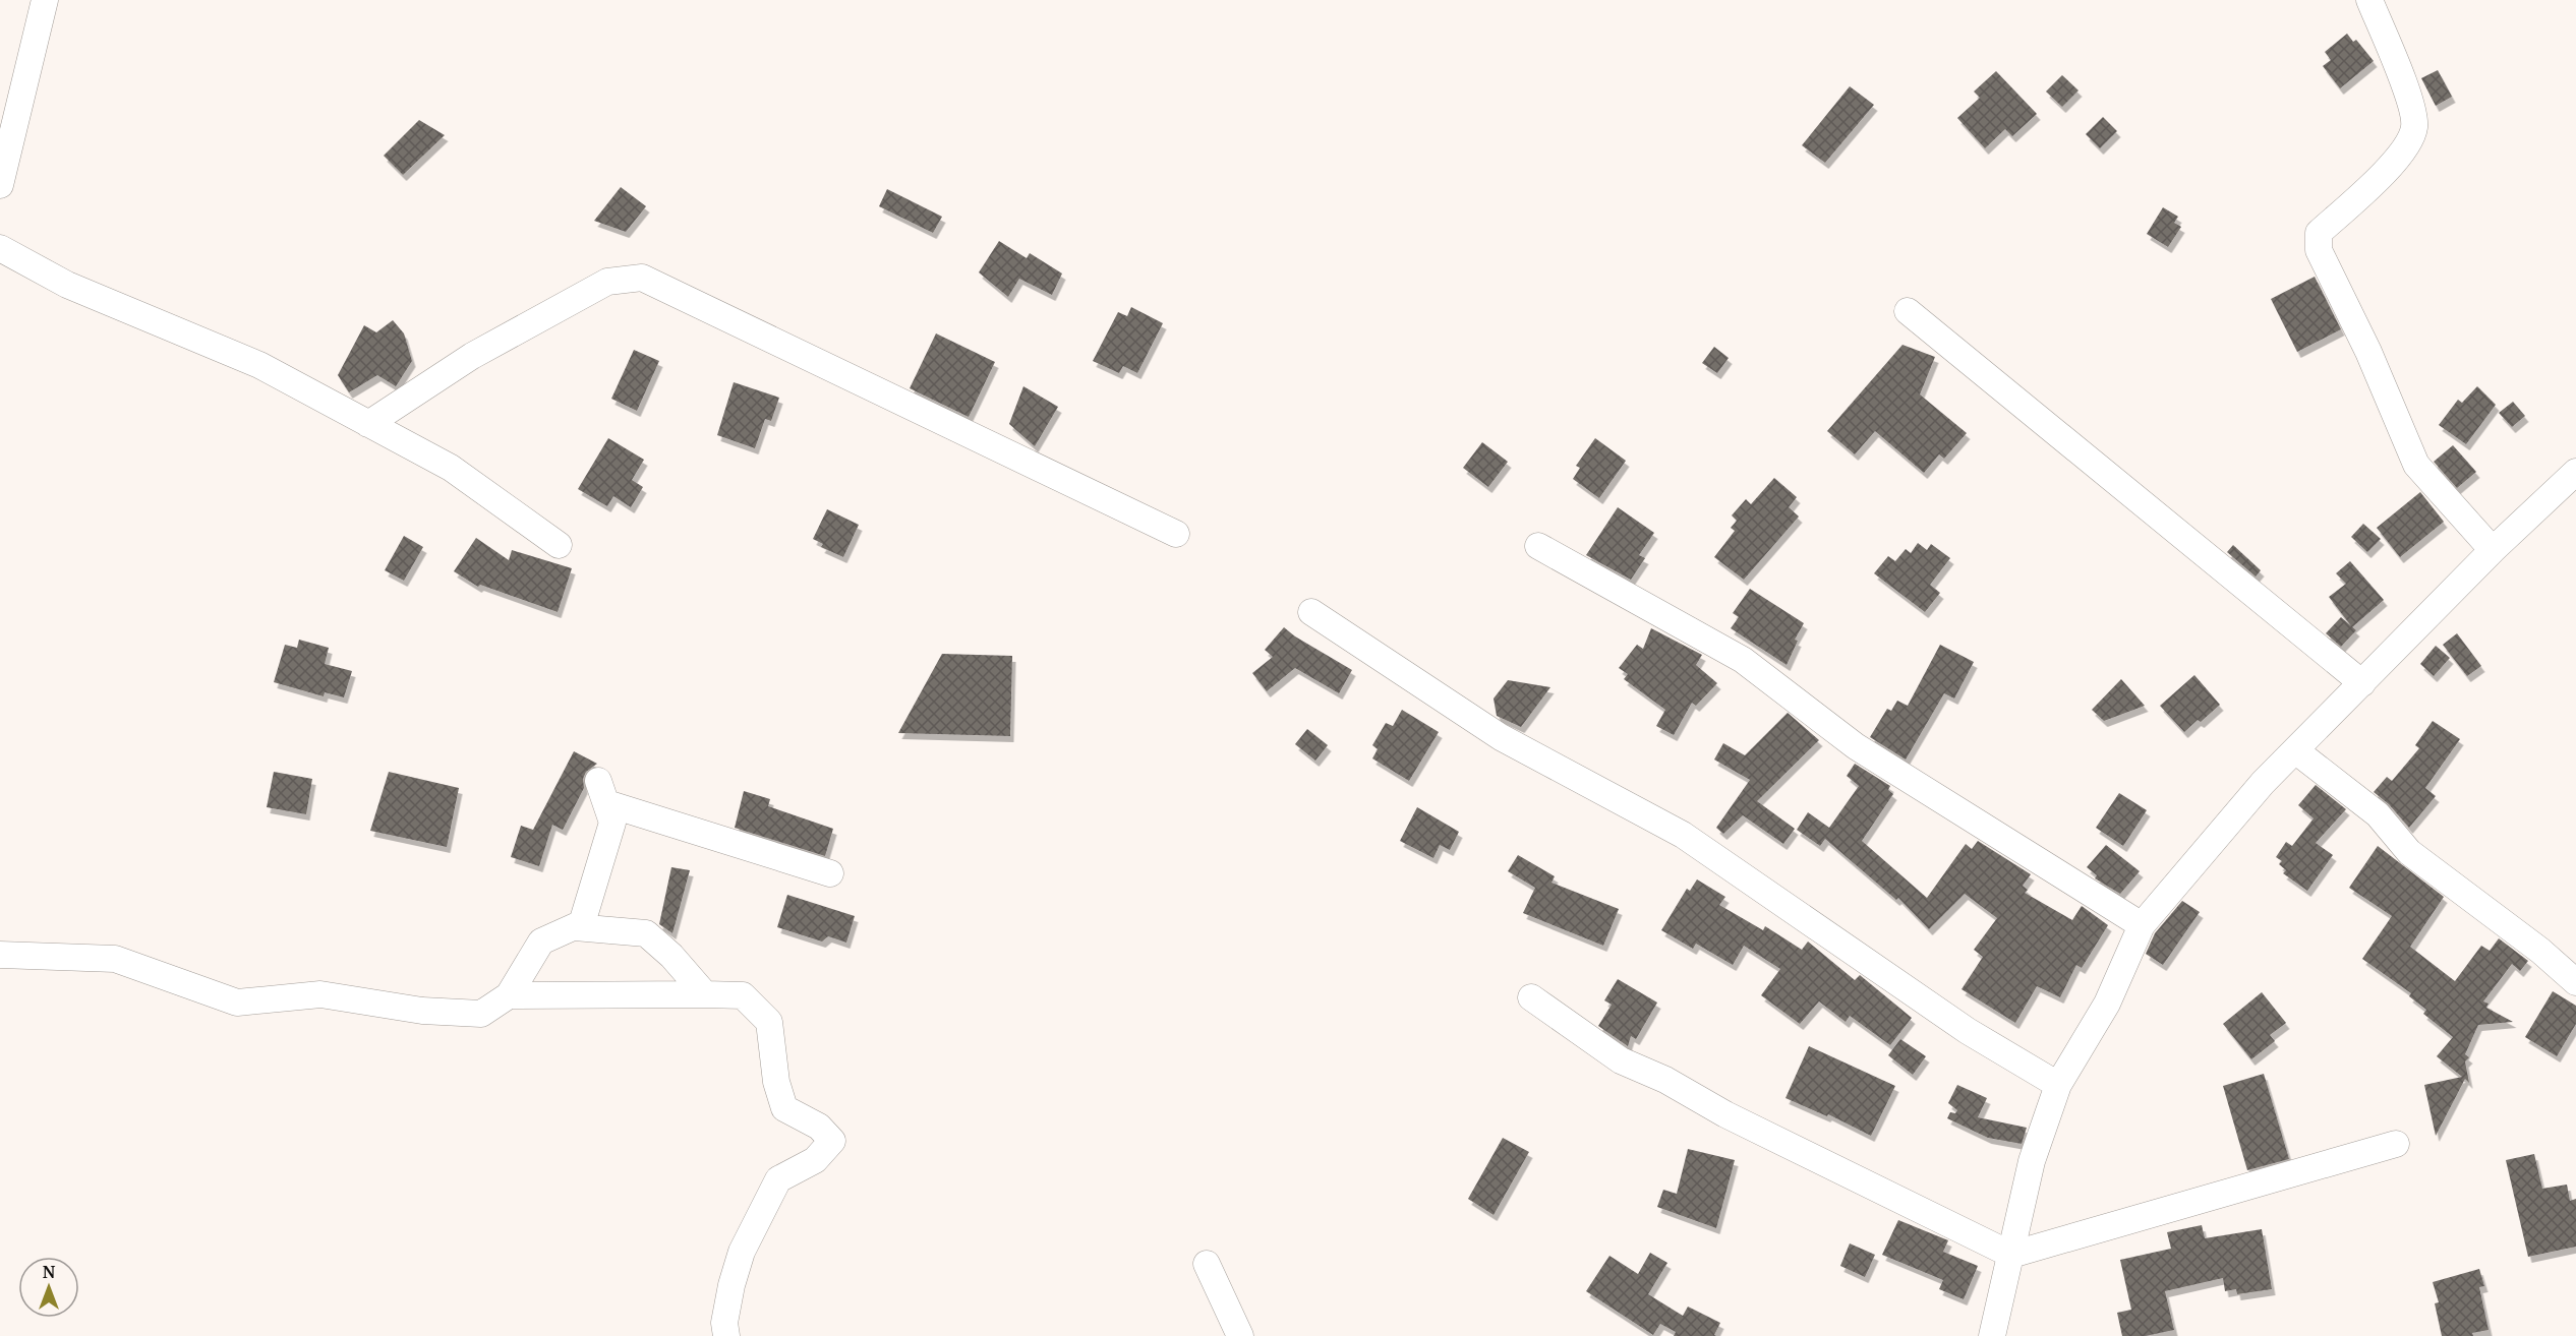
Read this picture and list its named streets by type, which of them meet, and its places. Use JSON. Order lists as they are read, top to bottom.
{
  "north": "top"
}
